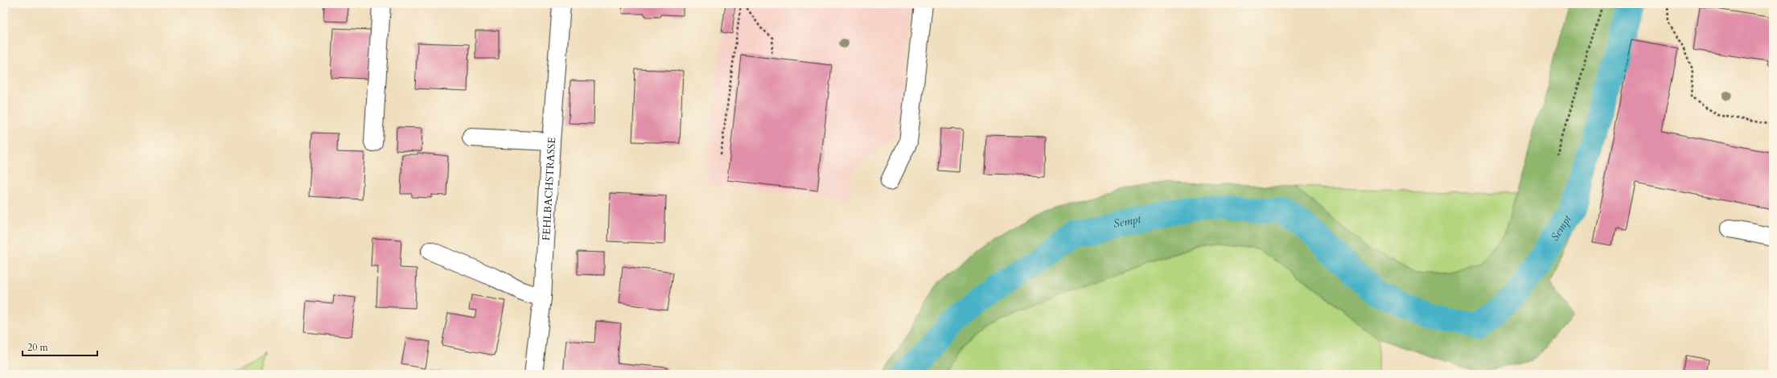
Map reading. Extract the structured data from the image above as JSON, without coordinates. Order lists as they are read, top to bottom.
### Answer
{
  "streets": {
    "street": ["FEHLBACHSTRASSE"]
  },
  "water": ["Sempt"],
  "scale_bar": "20 m"
}
